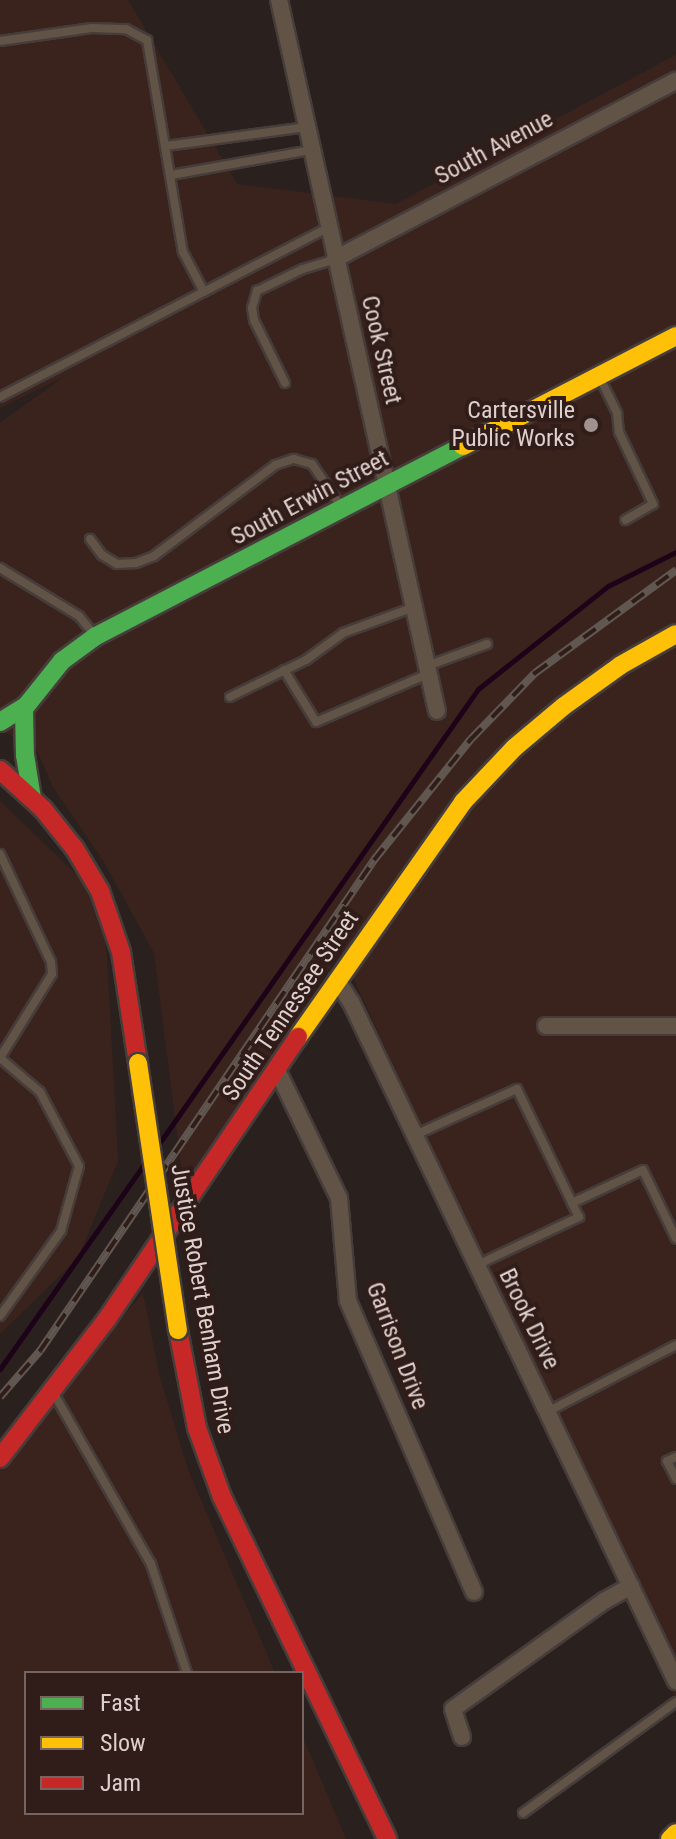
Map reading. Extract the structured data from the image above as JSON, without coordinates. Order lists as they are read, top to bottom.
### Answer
{
  "streets": {
    "street": [
      "South Avenue",
      "Cook Street",
      "South Erwin Street",
      "South Tennessee Street",
      "Justice Robert Benham Drive",
      "Brook Drive",
      "Garrison Drive"
    ]
  },
  "crossings": [
    ["South Avenue", "Cook Street"],
    ["Cook Street", "South Erwin Street"],
    ["South Tennessee Street", "Brook Drive"],
    ["South Tennessee Street", "Garrison Drive"]
  ],
  "places": ["Cartersville Public Works"],
  "legend": ["Fast", "Slow", "Jam"]
}
